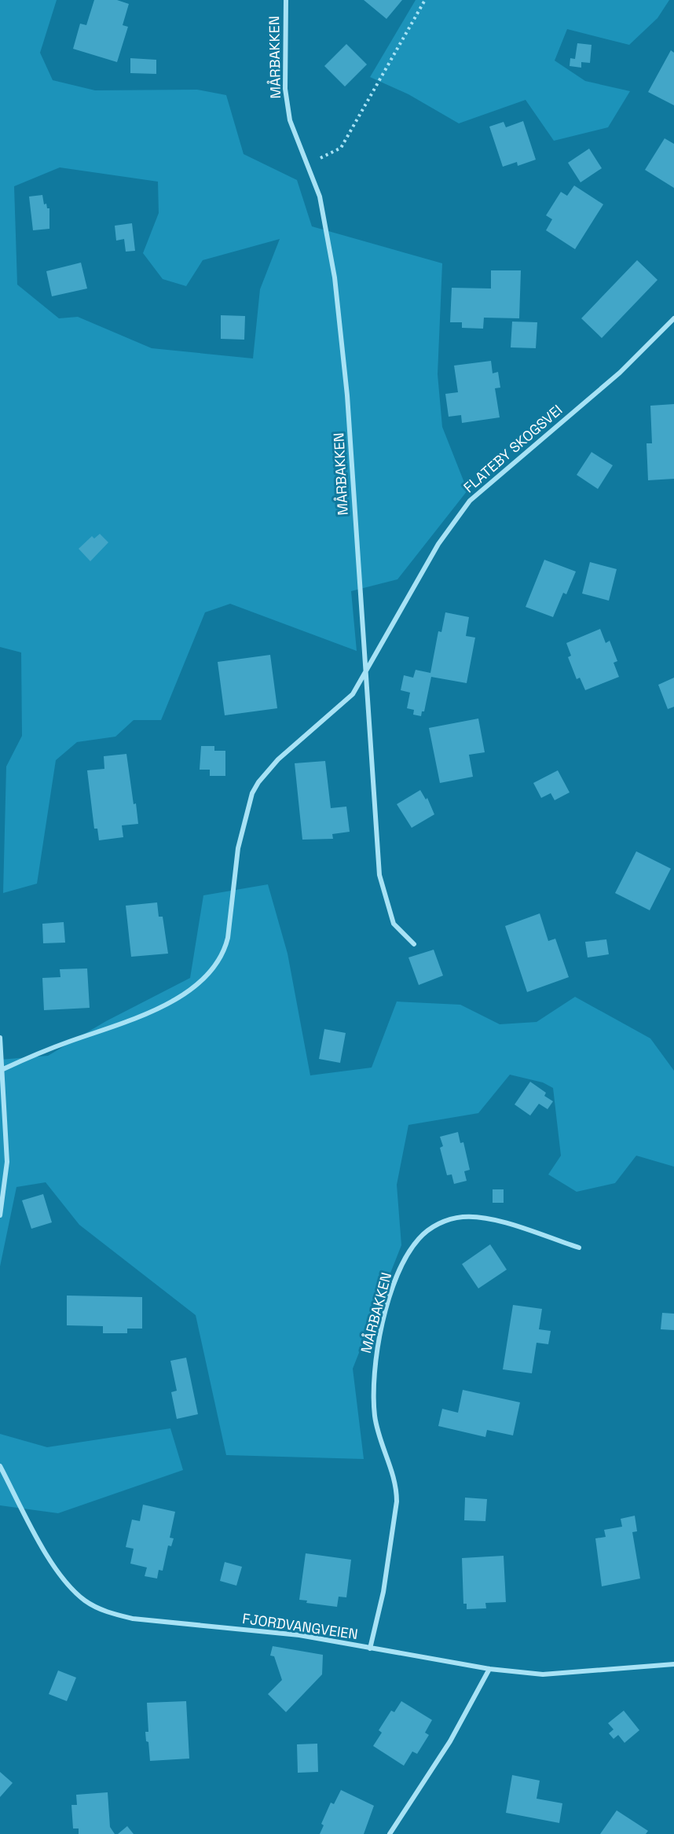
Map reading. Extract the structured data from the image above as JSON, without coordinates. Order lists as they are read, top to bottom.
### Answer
{
  "streets": {
    "street": ["MÅRBAKKEN", "FLATEBY SKOGSVEI", "FJORDVANGVEIEN"]
  },
  "crossings": [
    ["MÅRBAKKEN", "FLATEBY SKOGSVEI"],
    ["MÅRBAKKEN", "FJORDVANGVEIEN"]
  ]
}
